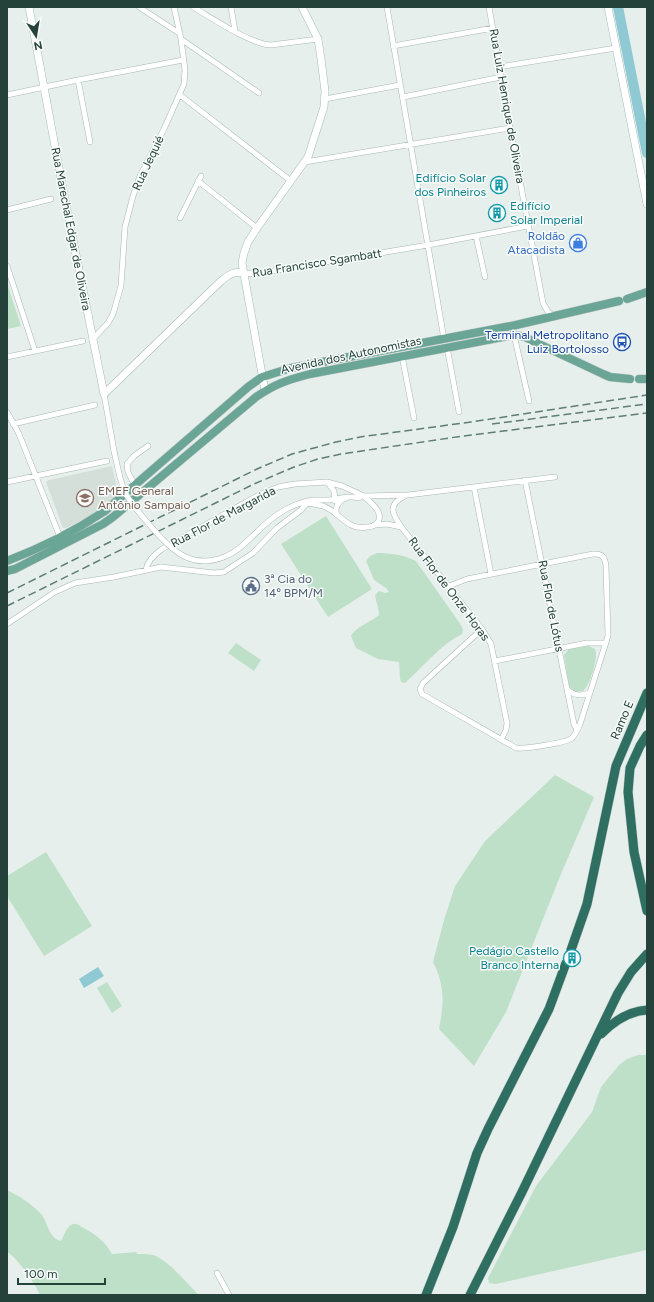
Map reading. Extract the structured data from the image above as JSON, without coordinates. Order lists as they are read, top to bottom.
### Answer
{
  "streets": {
    "highway": ["Ramo E"],
    "main road": ["Rua Marechal Edgar de Oliveira", "Rua Francisco Sgambatt", "Avenida dos Autonomistas"],
    "street": [
      "Rua Luiz Henrique de Oliveira",
      "Rua Jequié",
      "Rua Flor de Margarida",
      "Rua Flor de Onze Horas",
      "Rua Flor de Lótus"
    ]
  },
  "crossings": [
    ["Rua Luiz Henrique de Oliveira", "Rua Francisco Sgambatt"],
    ["Rua Luiz Henrique de Oliveira", "Avenida dos Autonomistas"],
    ["Rua Jequié", "Rua Marechal Edgar de Oliveira"],
    ["Rua Marechal Edgar de Oliveira", "Rua Francisco Sgambatt"],
    ["Rua Marechal Edgar de Oliveira", "Rua Flor de Margarida"],
    ["Rua Flor de Margarida", "Rua Flor de Onze Horas"],
    ["Rua Flor de Margarida", "Rua Flor de Lótus"]
  ],
  "places": {
    "building": ["Edifício Solar dos Pinheiros", "Edifício Solar Imperial", "Pedágio Castello Branco Interna"],
    "shop": ["Roldão Atacadista"],
    "bus stop": ["Terminal Metropolitano Luiz Bortolosso"],
    "school or university": ["EMEF General Antônio Sampaio"],
    "public building": ["3ª Cia do 14º BPM/M"]
  },
  "scale_bar": "100 m",
  "north": "bottom"
}
